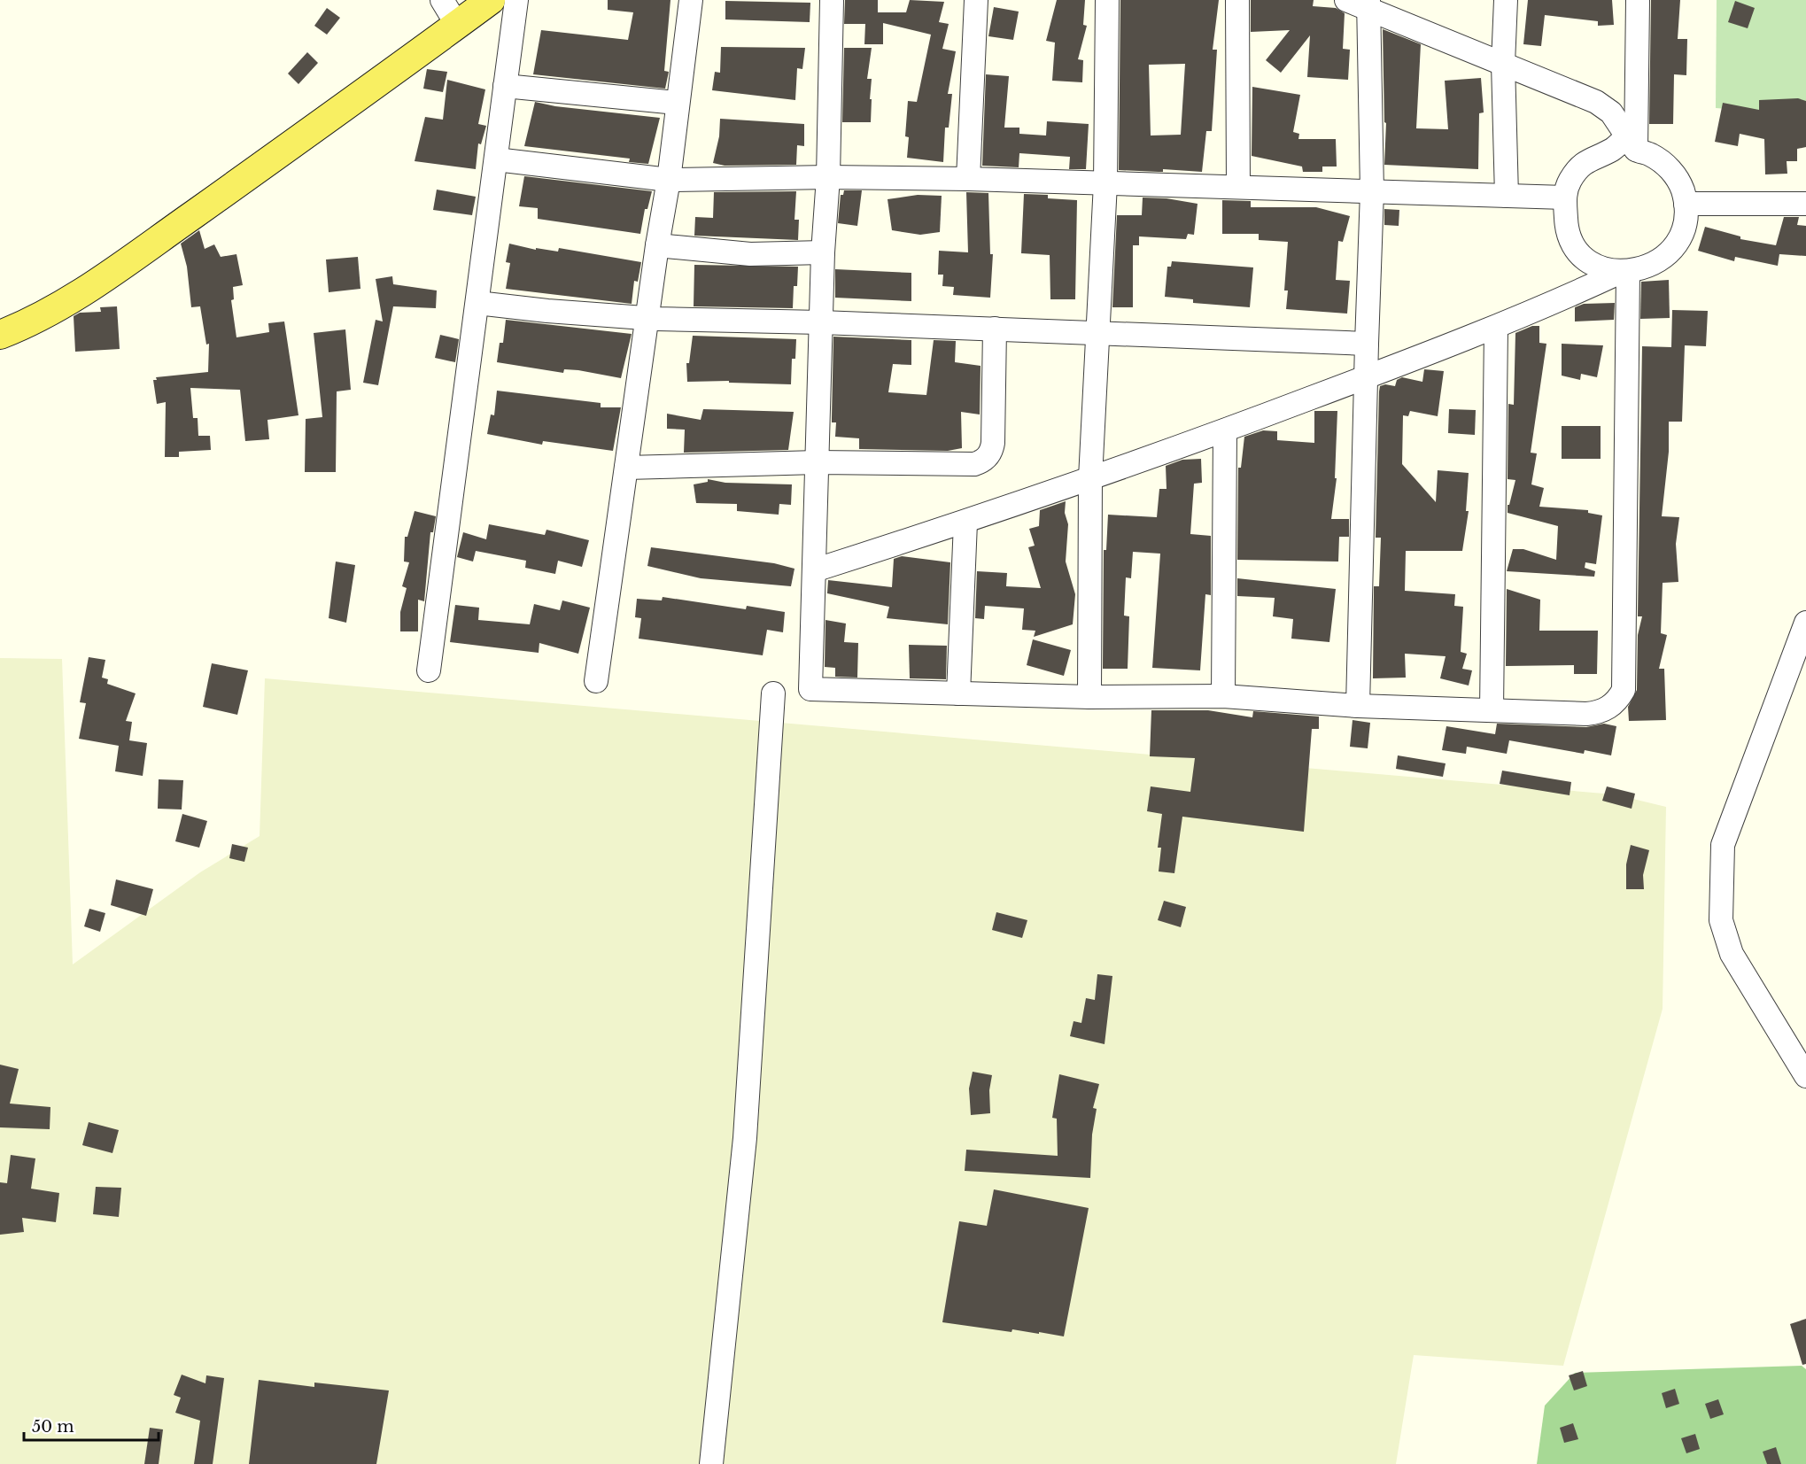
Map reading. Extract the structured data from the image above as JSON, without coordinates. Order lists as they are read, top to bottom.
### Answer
{
  "scale_bar": "50 m"
}
